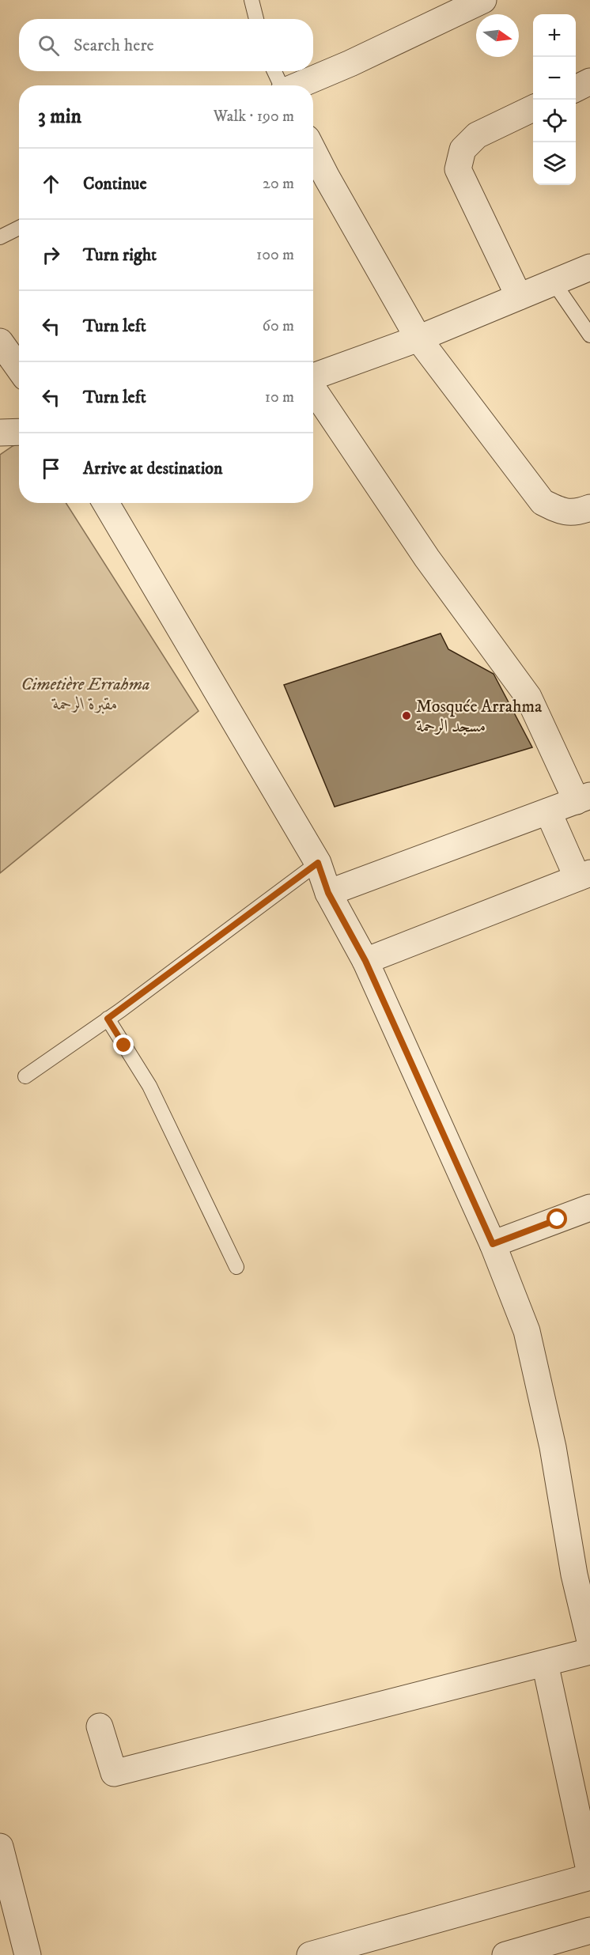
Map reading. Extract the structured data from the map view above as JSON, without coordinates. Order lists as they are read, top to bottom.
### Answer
{
  "parks": ["Cimetière Errahma مقبرة الرحمة"],
  "places": ["Mosquée Arrahma مسجد الرحمة"],
  "north": "right",
  "page": {
    "map_buttons": ["+", "−"],
    "search": "Search here",
    "heading": ["3 min", "Walk · 190 m"],
    "list": [
      ["Continue", "20 m"],
      ["Turn right", "100 m"],
      ["Turn left", "60 m"],
      ["Turn left", "10 m"],
      "Arrive at destination"
    ]
  }
}
